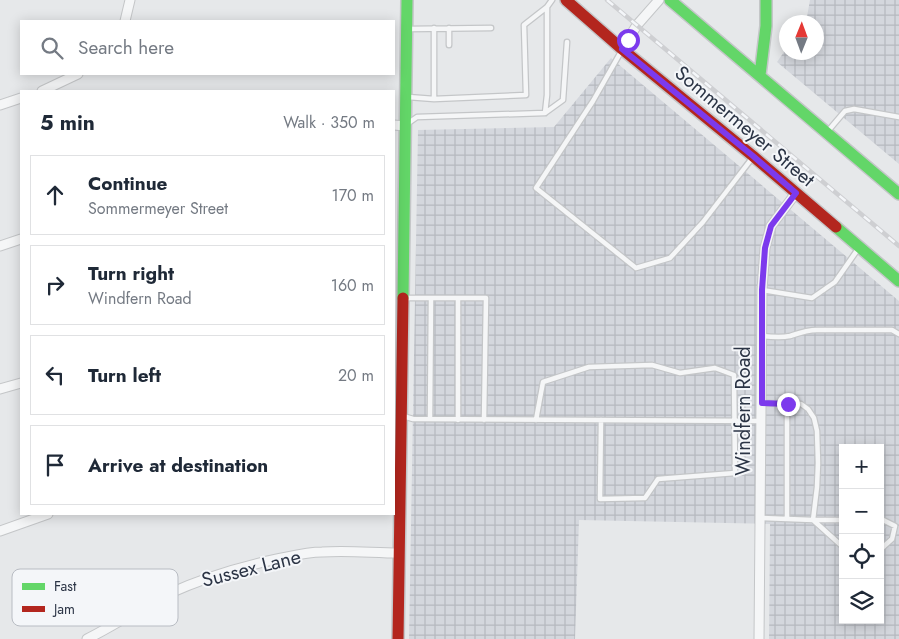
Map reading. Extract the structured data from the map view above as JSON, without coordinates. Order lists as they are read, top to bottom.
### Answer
{
  "streets": {
    "street": ["Sommermeyer Street", "Windfern Road", "Sussex Lane"]
  },
  "crossings": [
    ["Sommermeyer Street", "Windfern Road"]
  ],
  "legend": ["Fast", "Jam"],
  "north": "top",
  "page": {
    "search": "Search here",
    "heading": ["5 min", "Walk · 350 m"],
    "list": [
      ["Continue", "Sommermeyer Street", "170 m"],
      ["Turn right", "Windfern Road", "160 m"],
      ["Turn left", "20 m"],
      "Arrive at destination"
    ],
    "map_buttons": ["+", "−"]
  }
}
